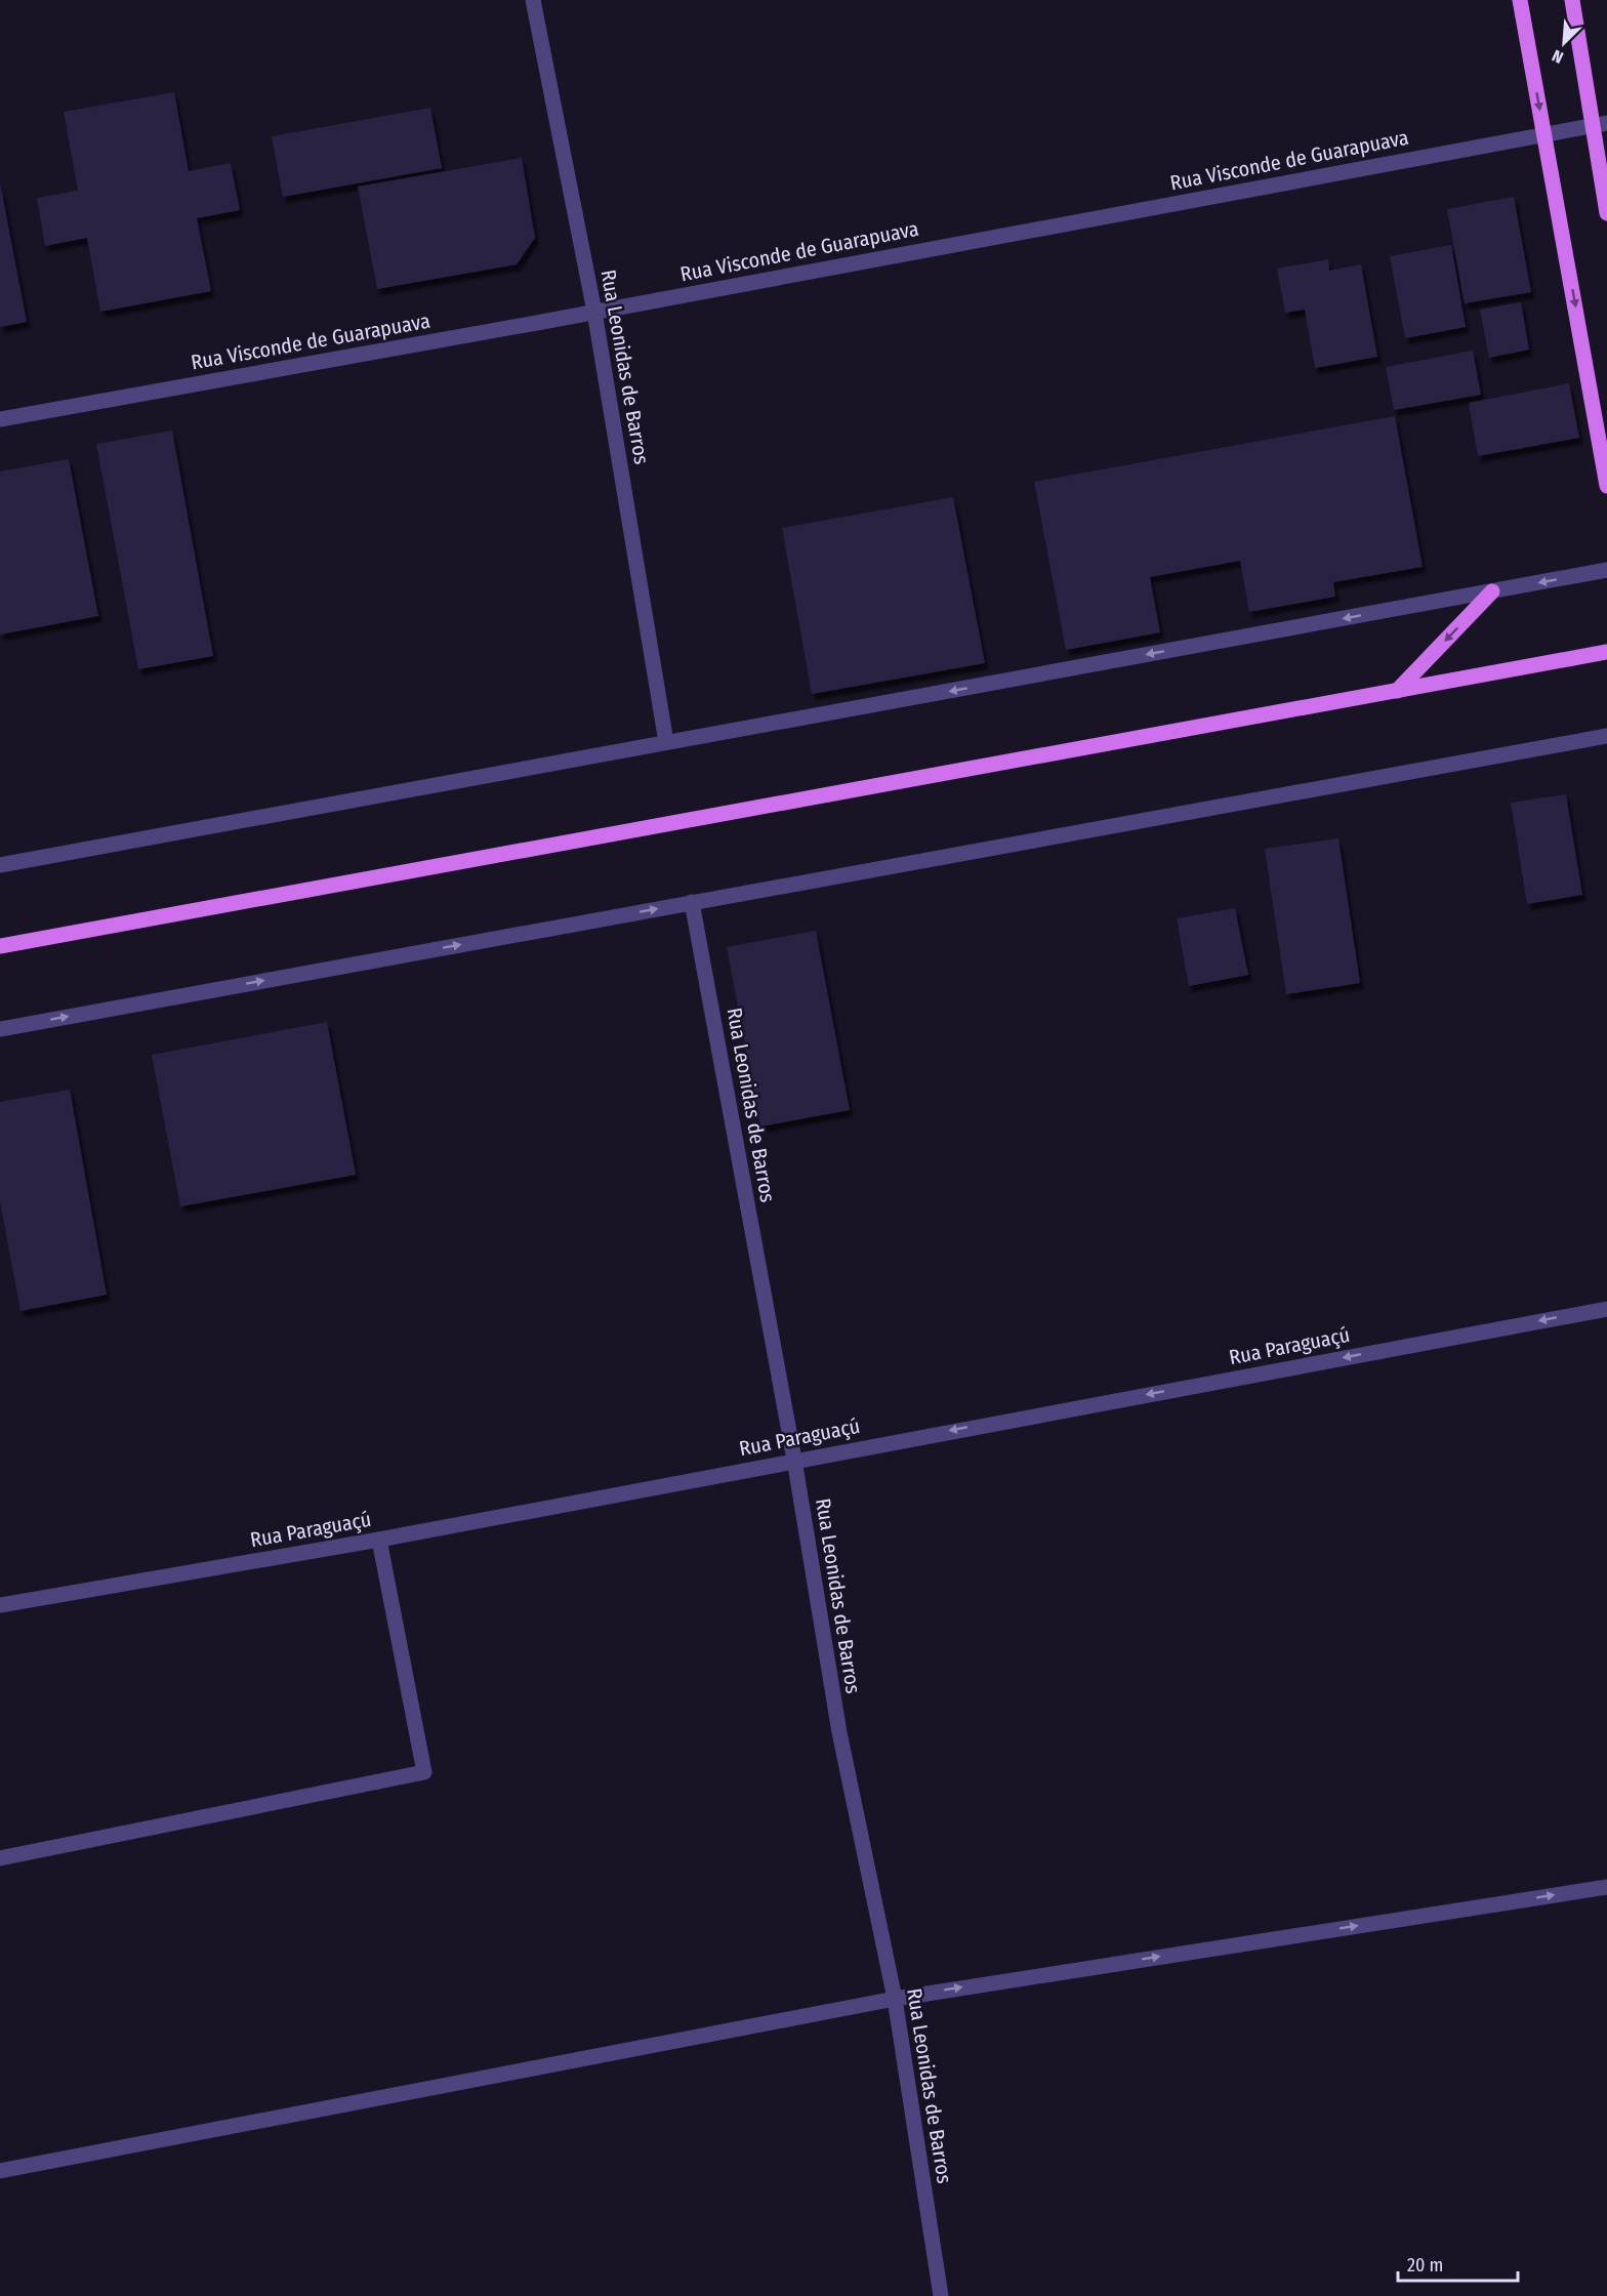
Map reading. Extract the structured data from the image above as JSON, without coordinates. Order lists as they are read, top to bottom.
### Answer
{
  "streets": {
    "street": ["Rua Visconde de Guarapuava", "Rua Leonidas de Barros", "Rua Paraguaçú"]
  },
  "crossings": [
    ["Rua Visconde de Guarapuava", "Rua Leonidas de Barros"],
    ["Rua Leonidas de Barros", "Rua Paraguaçú"]
  ],
  "one_way": ["Rua Paraguaçú"],
  "scale_bar": "20 m",
  "north": "bottom left"
}
